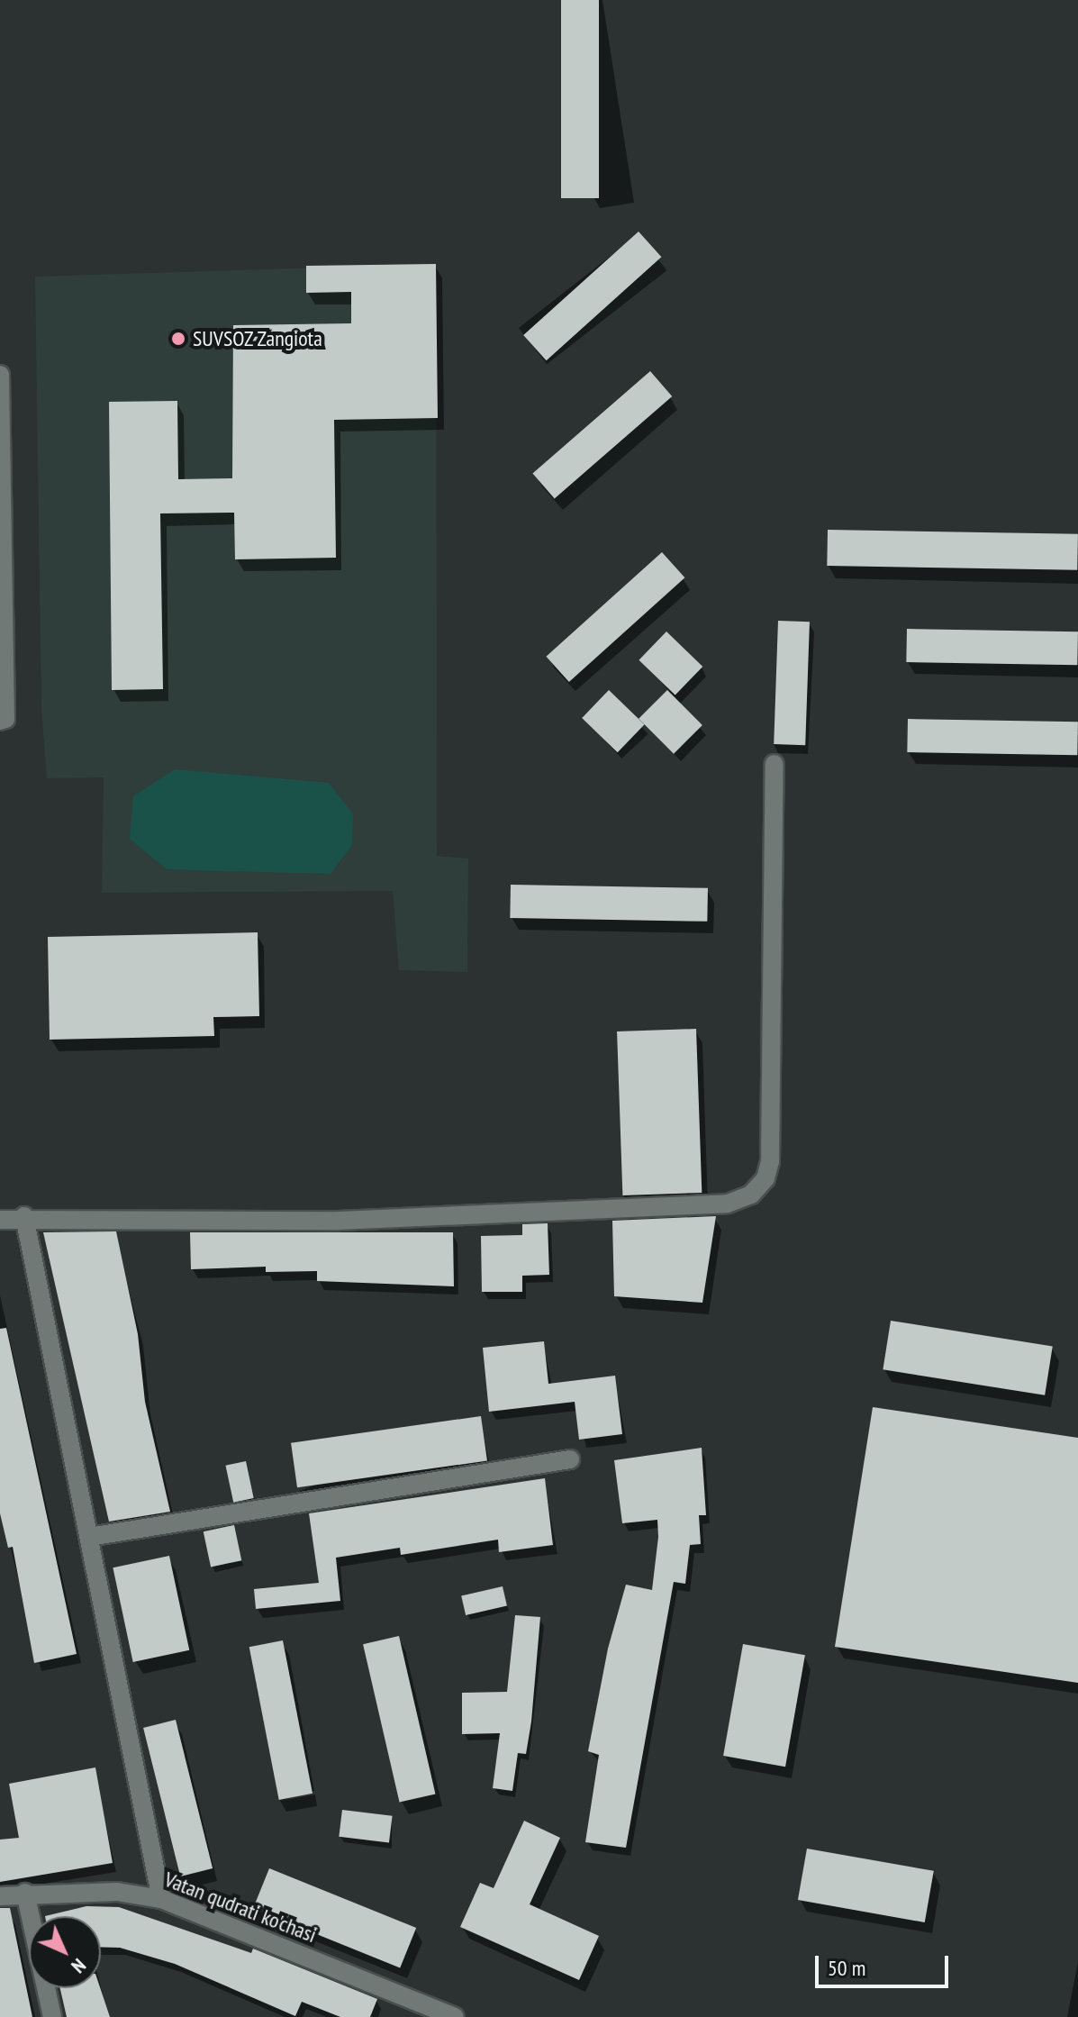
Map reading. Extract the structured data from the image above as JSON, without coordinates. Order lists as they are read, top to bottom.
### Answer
{
  "streets": {
    "street": ["Vatan qudrati ko'chasi"]
  },
  "places": ["SUVSOZ Zangiota"],
  "scale_bar": "50 m",
  "north": "bottom right"
}
